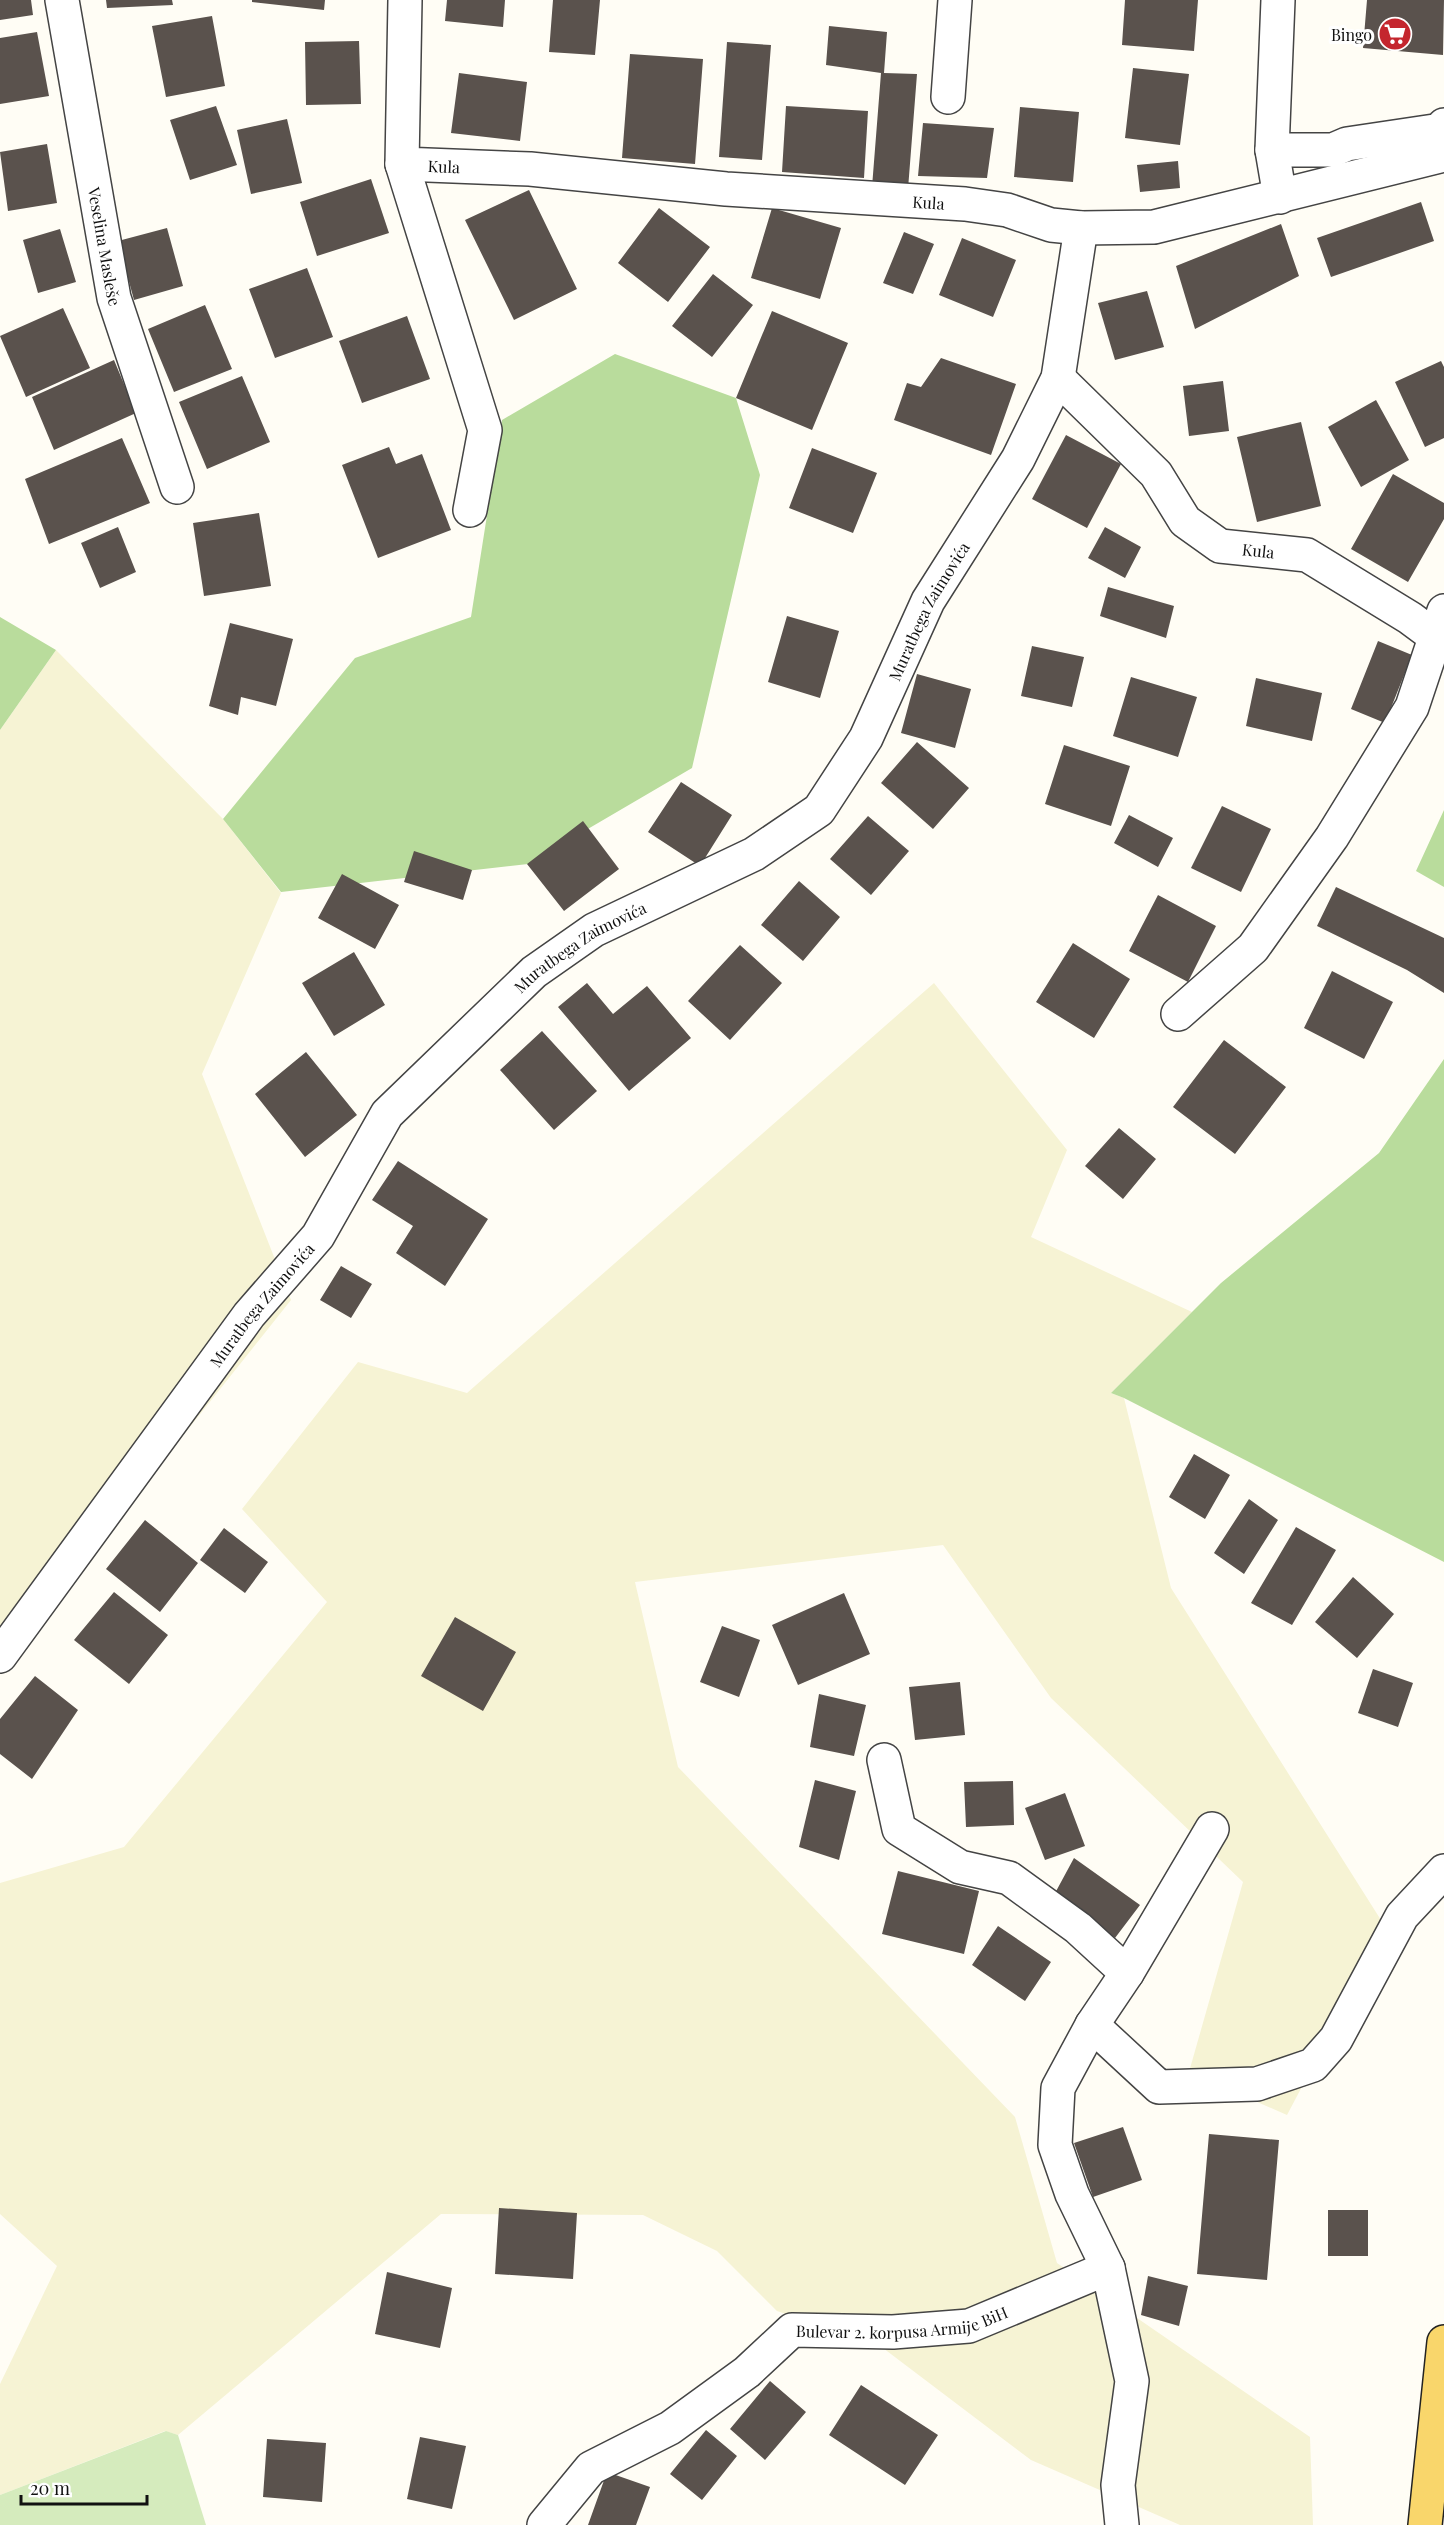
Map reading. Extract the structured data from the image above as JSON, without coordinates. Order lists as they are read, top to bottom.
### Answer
{
  "streets": {
    "street": [
      "Kula",
      "Veselina Masleše",
      "Muratbega Zaimovića",
      "Bulevar 2. korpusa Armije BiH"
    ]
  },
  "crossings": [
    ["Kula", "Muratbega Zaimovića"]
  ],
  "places": {
    "supermarket": ["Bingo"]
  },
  "scale_bar": "20 m"
}
